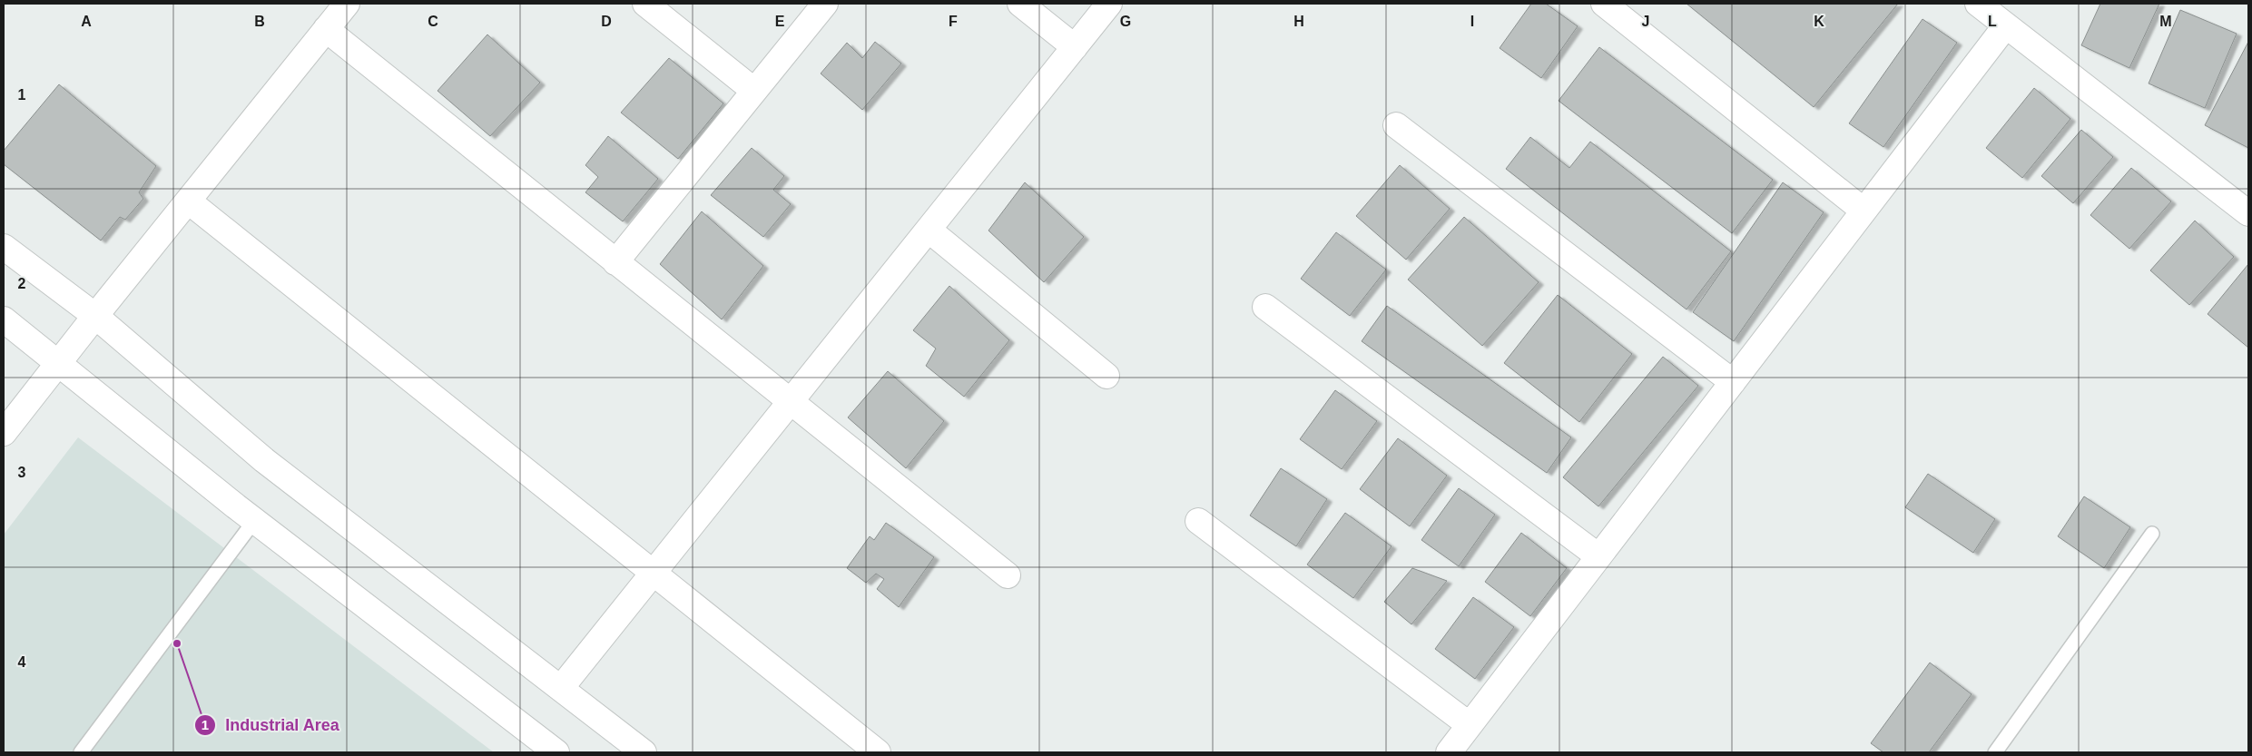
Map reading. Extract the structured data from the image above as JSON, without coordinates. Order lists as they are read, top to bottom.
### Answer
{
  "places": ["Industrial Area"],
  "grid": {
    "columns": [
      "A",
      "B",
      "C",
      "D",
      "E",
      "F",
      "G",
      "H",
      "I",
      "J",
      "K",
      "L",
      "M"
    ],
    "rows": [
      "1",
      "2",
      "3",
      "4"
    ]
  }
}
